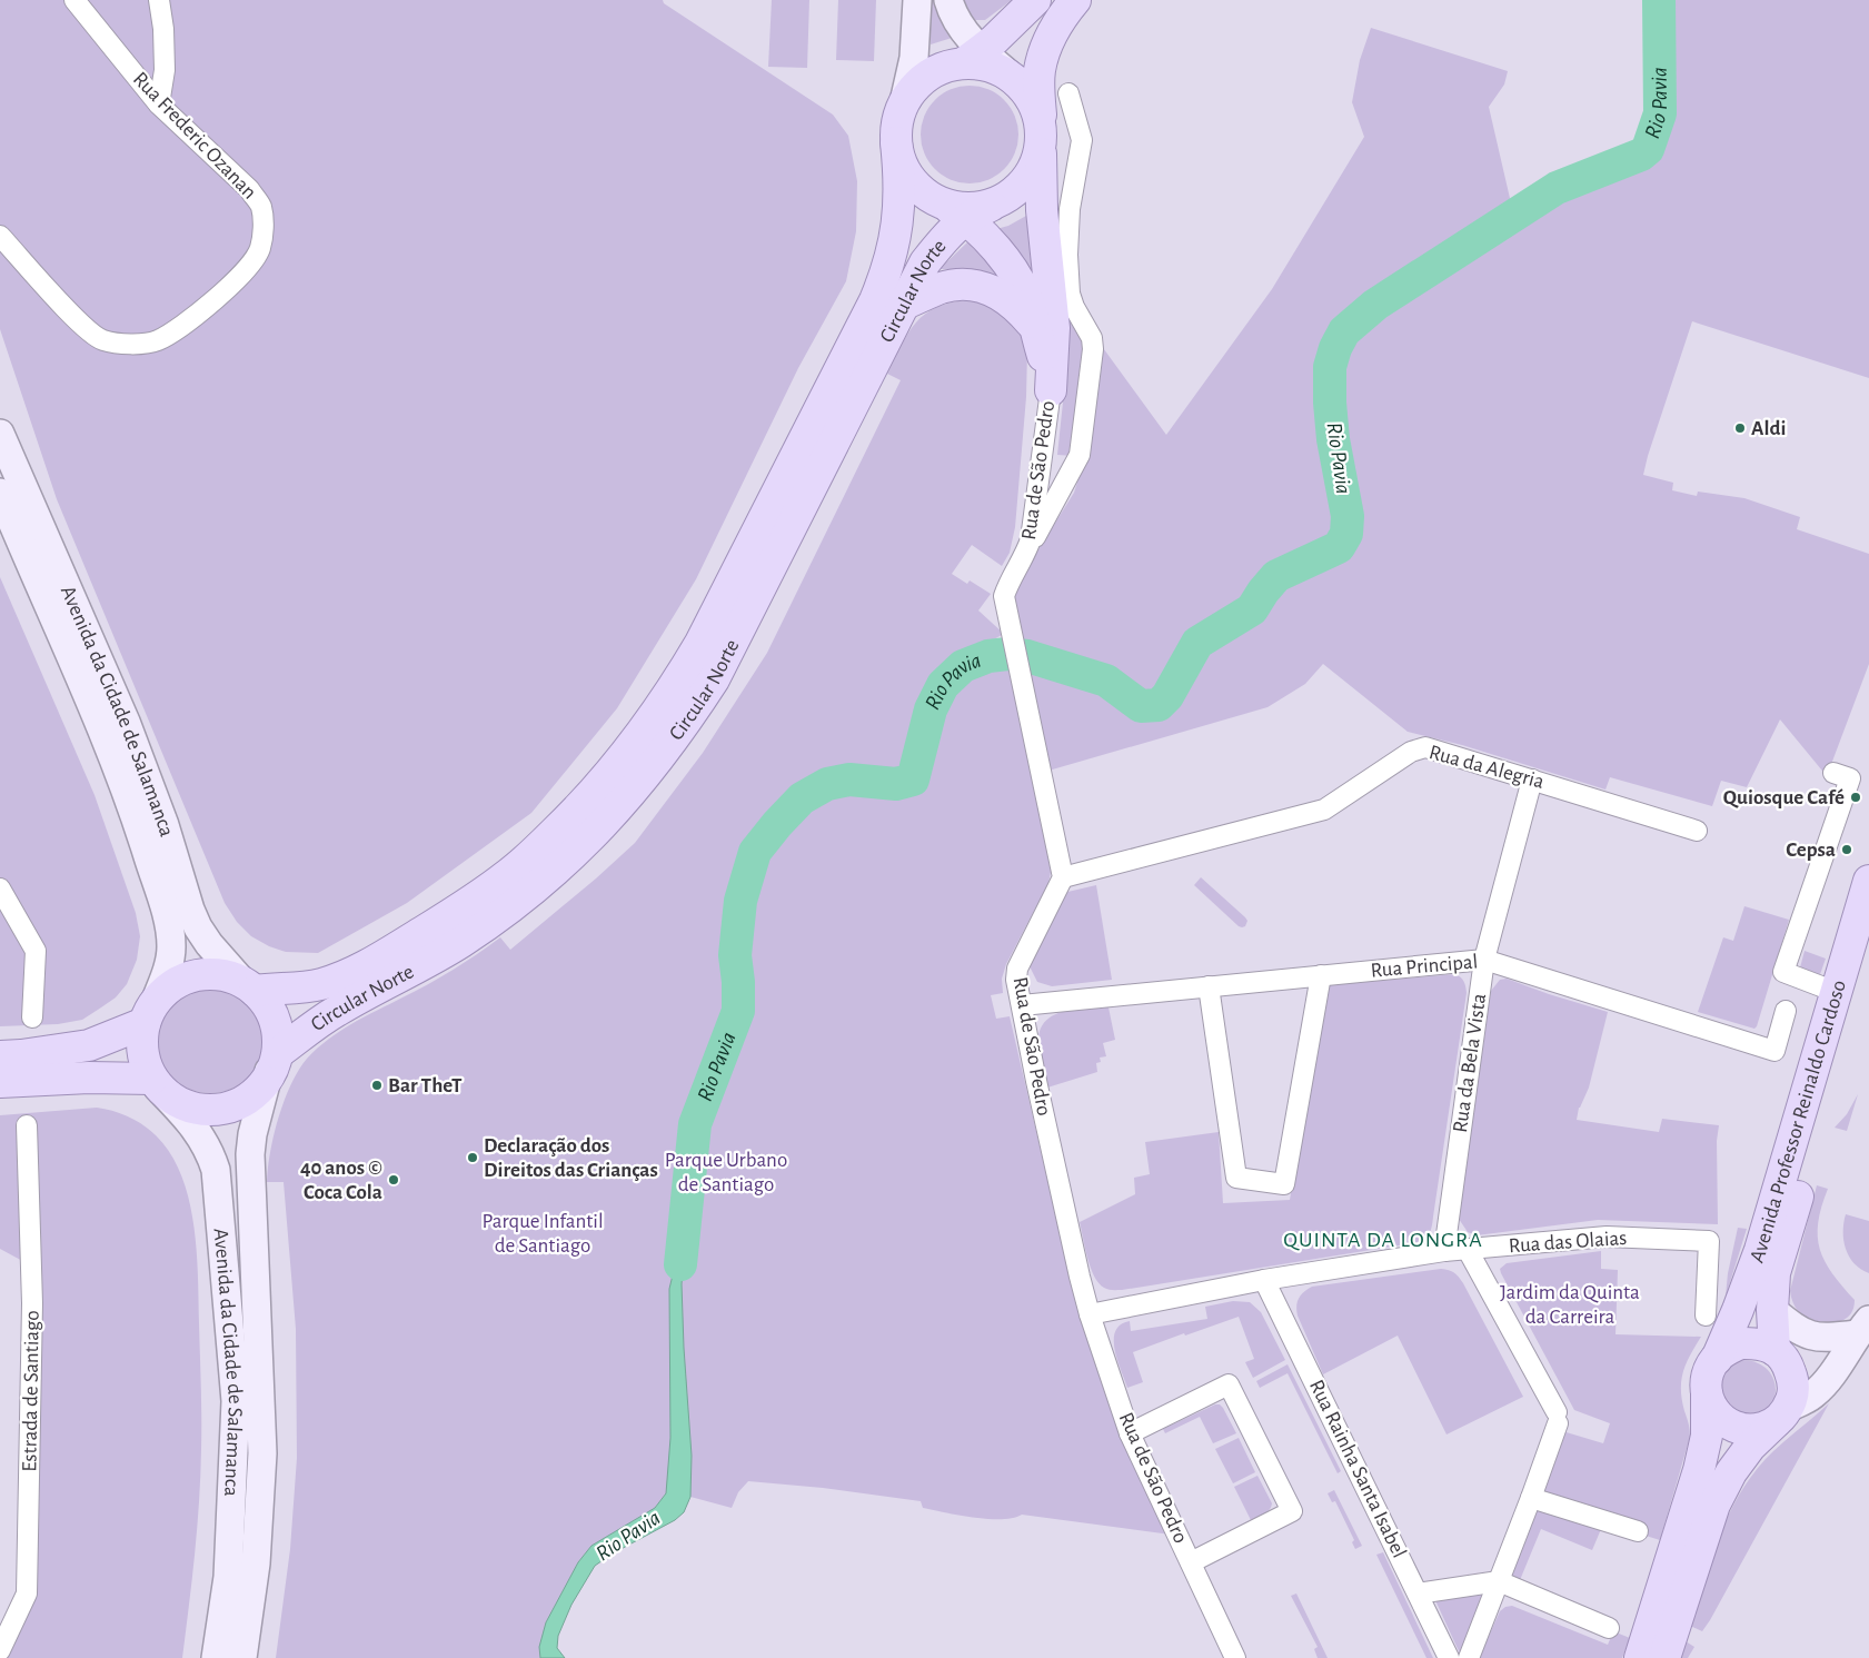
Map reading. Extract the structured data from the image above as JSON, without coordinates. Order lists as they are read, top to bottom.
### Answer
{
  "streets": {
    "main road": ["Circular Norte", "Avenida Professor Reinaldo Cardoso"],
    "street": [
      "Rua Frederic Ozanan",
      "Rua de São Pedro",
      "Avenida da Cidade de Salamanca",
      "Rua da Alegria",
      "Rua Principal",
      "Rua da Bela Vista",
      "Rua das Olaias",
      "Estrada de Santiago",
      "Rua Rainha Santa Isabel"
    ]
  },
  "crossings": [
    ["Circular Norte", "Avenida da Cidade de Salamanca"],
    ["Rua de São Pedro", "Rua da Alegria"],
    ["Rua de São Pedro", "Rua Principal"],
    ["Rua de São Pedro", "Rua das Olaias"],
    ["Rua da Alegria", "Rua da Bela Vista"],
    ["Rua Principal", "Rua da Bela Vista"],
    ["Rua da Bela Vista", "Rua das Olaias"],
    ["Rua das Olaias", "Rua Rainha Santa Isabel"]
  ],
  "districts": ["QUINTA DA LONGRA"],
  "water": ["Rio Pavia"],
  "parks": ["Parque Urbano de Santiago", "Parque Infantil de Santiago", "Jardim da Quinta da Carreira"],
  "places": [
    "Aldi",
    "Quiosque Café",
    "Cepsa",
    "Bar TheT",
    "Declaração dos Direitos das Crianças",
    "40 anos © Coca Cola"
  ]
}
